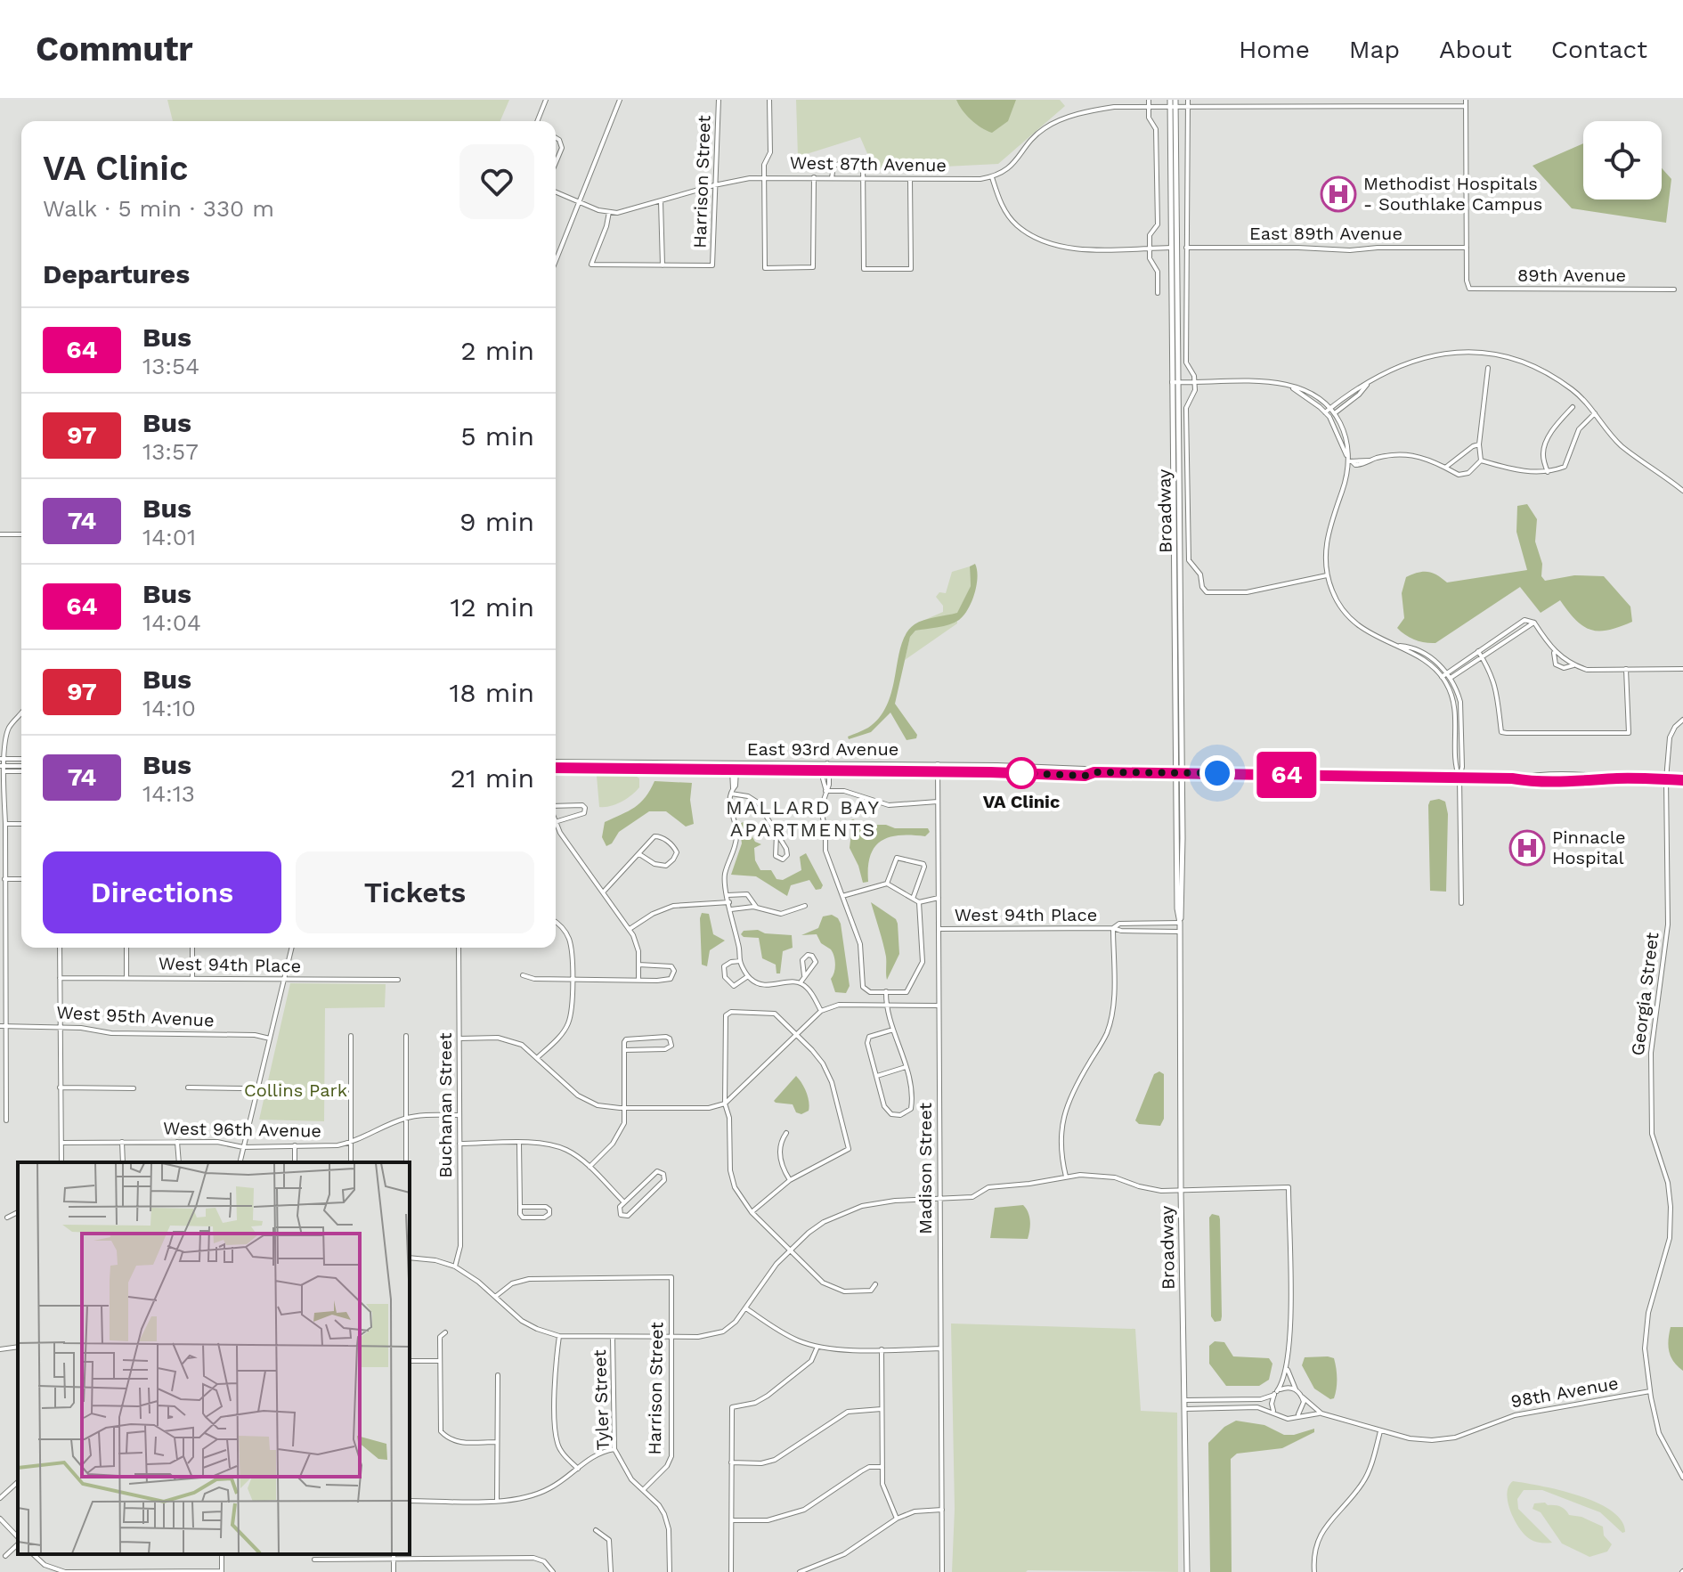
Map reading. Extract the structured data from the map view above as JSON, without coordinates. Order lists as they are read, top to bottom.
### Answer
{
  "streets": {
    "main road": ["Broadway"],
    "street": [
      "West 87th Avenue",
      "Harrison Street",
      "East 89th Avenue",
      "89th Avenue",
      "East 93rd Avenue",
      "West 94th Place",
      "Georgia Street",
      "West 95th Avenue",
      "Buchanan Street",
      "West 96th Avenue",
      "Madison Street",
      "98th Avenue",
      "Tyler Street"
    ]
  },
  "crossings": [
    ["West 87th Avenue", "Harrison Street"],
    ["Harrison Street", "Tyler Street"],
    ["East 89th Avenue", "89th Avenue"],
    ["Broadway", "East 93rd Avenue"],
    ["Broadway", "West 94th Place"],
    ["Broadway", "98th Avenue"],
    ["East 93rd Avenue", "Georgia Street"],
    ["East 93rd Avenue", "Madison Street"],
    ["West 94th Place", "Madison Street"],
    ["Georgia Street", "98th Avenue"],
    ["Buchanan Street", "West 96th Avenue"]
  ],
  "districts": ["MALLARD BAY APARTMENTS"],
  "parks": ["Collins Park"],
  "places": {
    "hospital": ["Methodist Hospitals - Southlake Campus", "Pinnacle Hospital"],
    "other": ["VA Clinic"]
  },
  "lines": ["bus line 64"],
  "page": {
    "header": "Commutr",
    "nav": [
      "Home",
      "Map",
      "About",
      "Contact"
    ],
    "on_map": "64",
    "heading": [
      ["VA Clinic", "Walk · 5 min · 330 m"],
      "Departures"
    ],
    "list": [
      {
        "mark": "64",
        "name": "Bus",
        "note": "13:54",
        "value": "2 min"
      },
      {
        "mark": "97",
        "name": "Bus",
        "note": "13:57",
        "value": "5 min"
      },
      {
        "mark": "74",
        "name": "Bus",
        "note": "14:01",
        "value": "9 min"
      },
      {
        "mark": "64",
        "name": "Bus",
        "note": "14:04",
        "value": "12 min"
      },
      {
        "mark": "97",
        "name": "Bus",
        "note": "14:10",
        "value": "18 min"
      },
      {
        "mark": "74",
        "name": "Bus",
        "note": "14:13",
        "value": "21 min"
      }
    ],
    "buttons": ["Directions", "Tickets"]
  }
}
